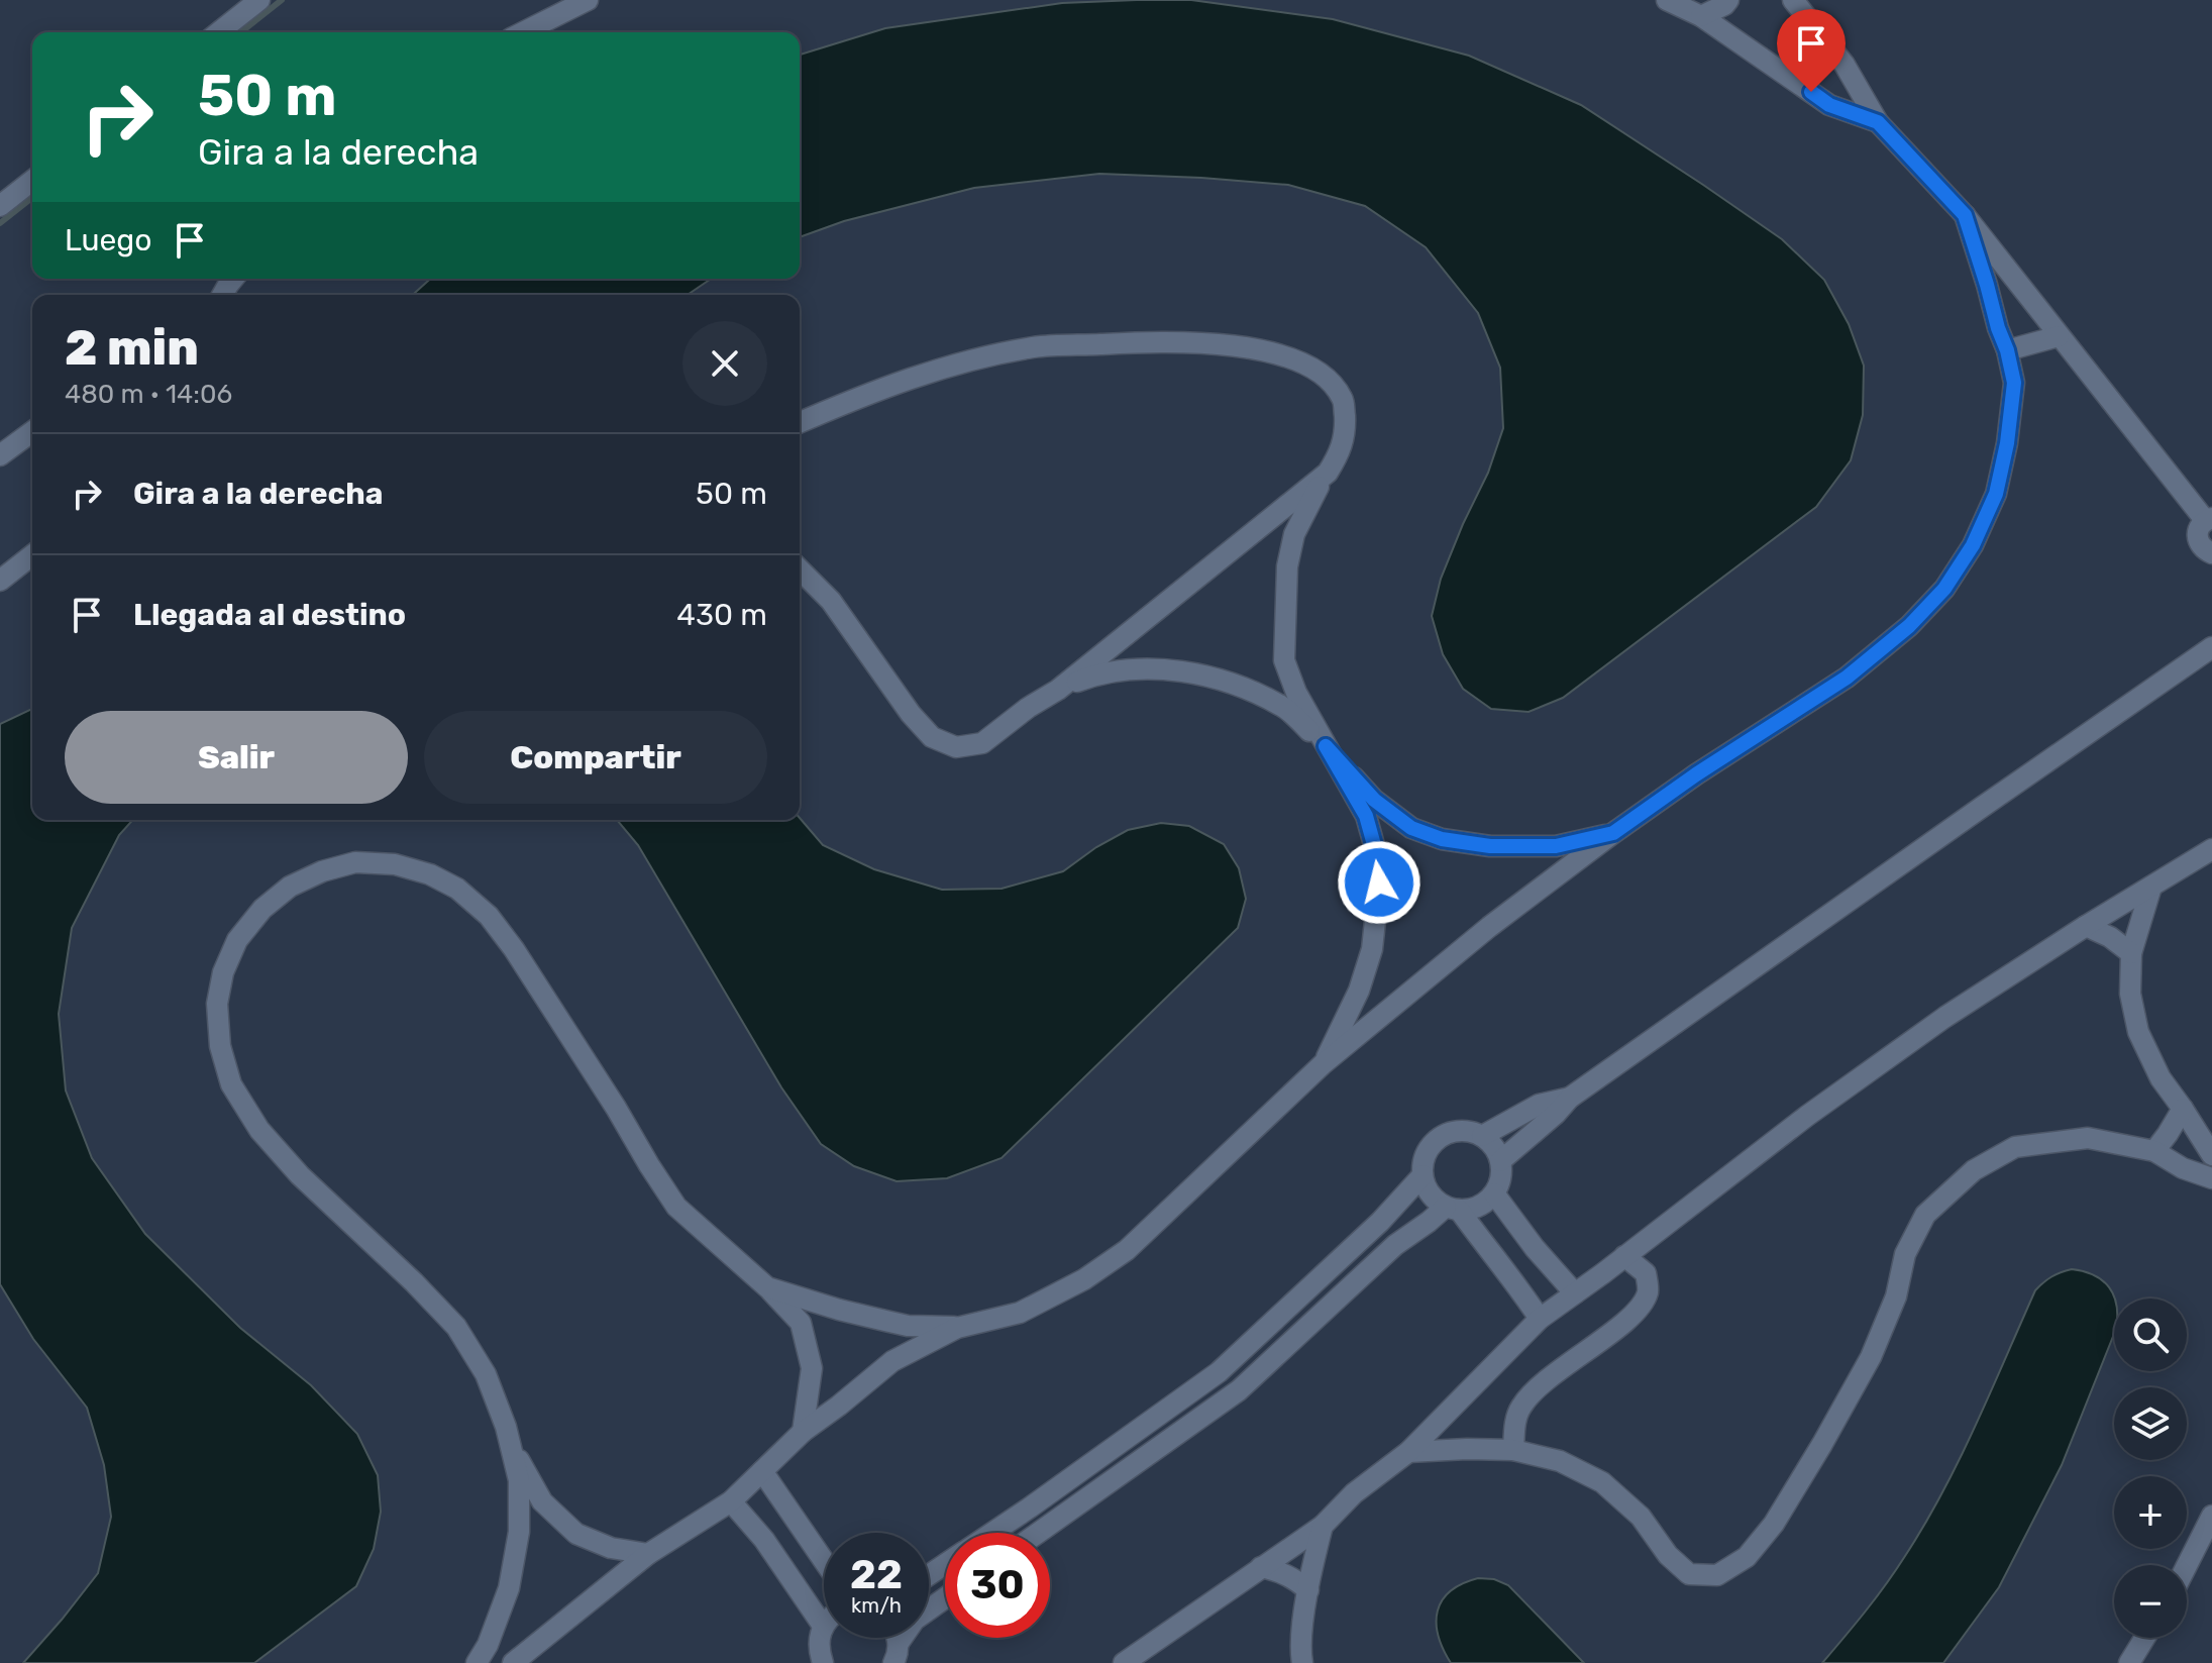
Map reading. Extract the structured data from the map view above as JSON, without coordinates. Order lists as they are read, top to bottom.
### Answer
{
  "page": {
    "turn": ["50 m", "Gira a la derecha"],
    "then": "Luego",
    "heading": ["2 min", "480 m · 14:06"],
    "list": [
      {
        "name": "Gira a la derecha",
        "value": "50 m"
      },
      {
        "name": "Llegada al destino",
        "value": "430 m"
      }
    ],
    "buttons": ["Salir", "Compartir"],
    "map_buttons": ["+", "−"],
    "speed": "22 km/h",
    "limit": "30"
  }
}
